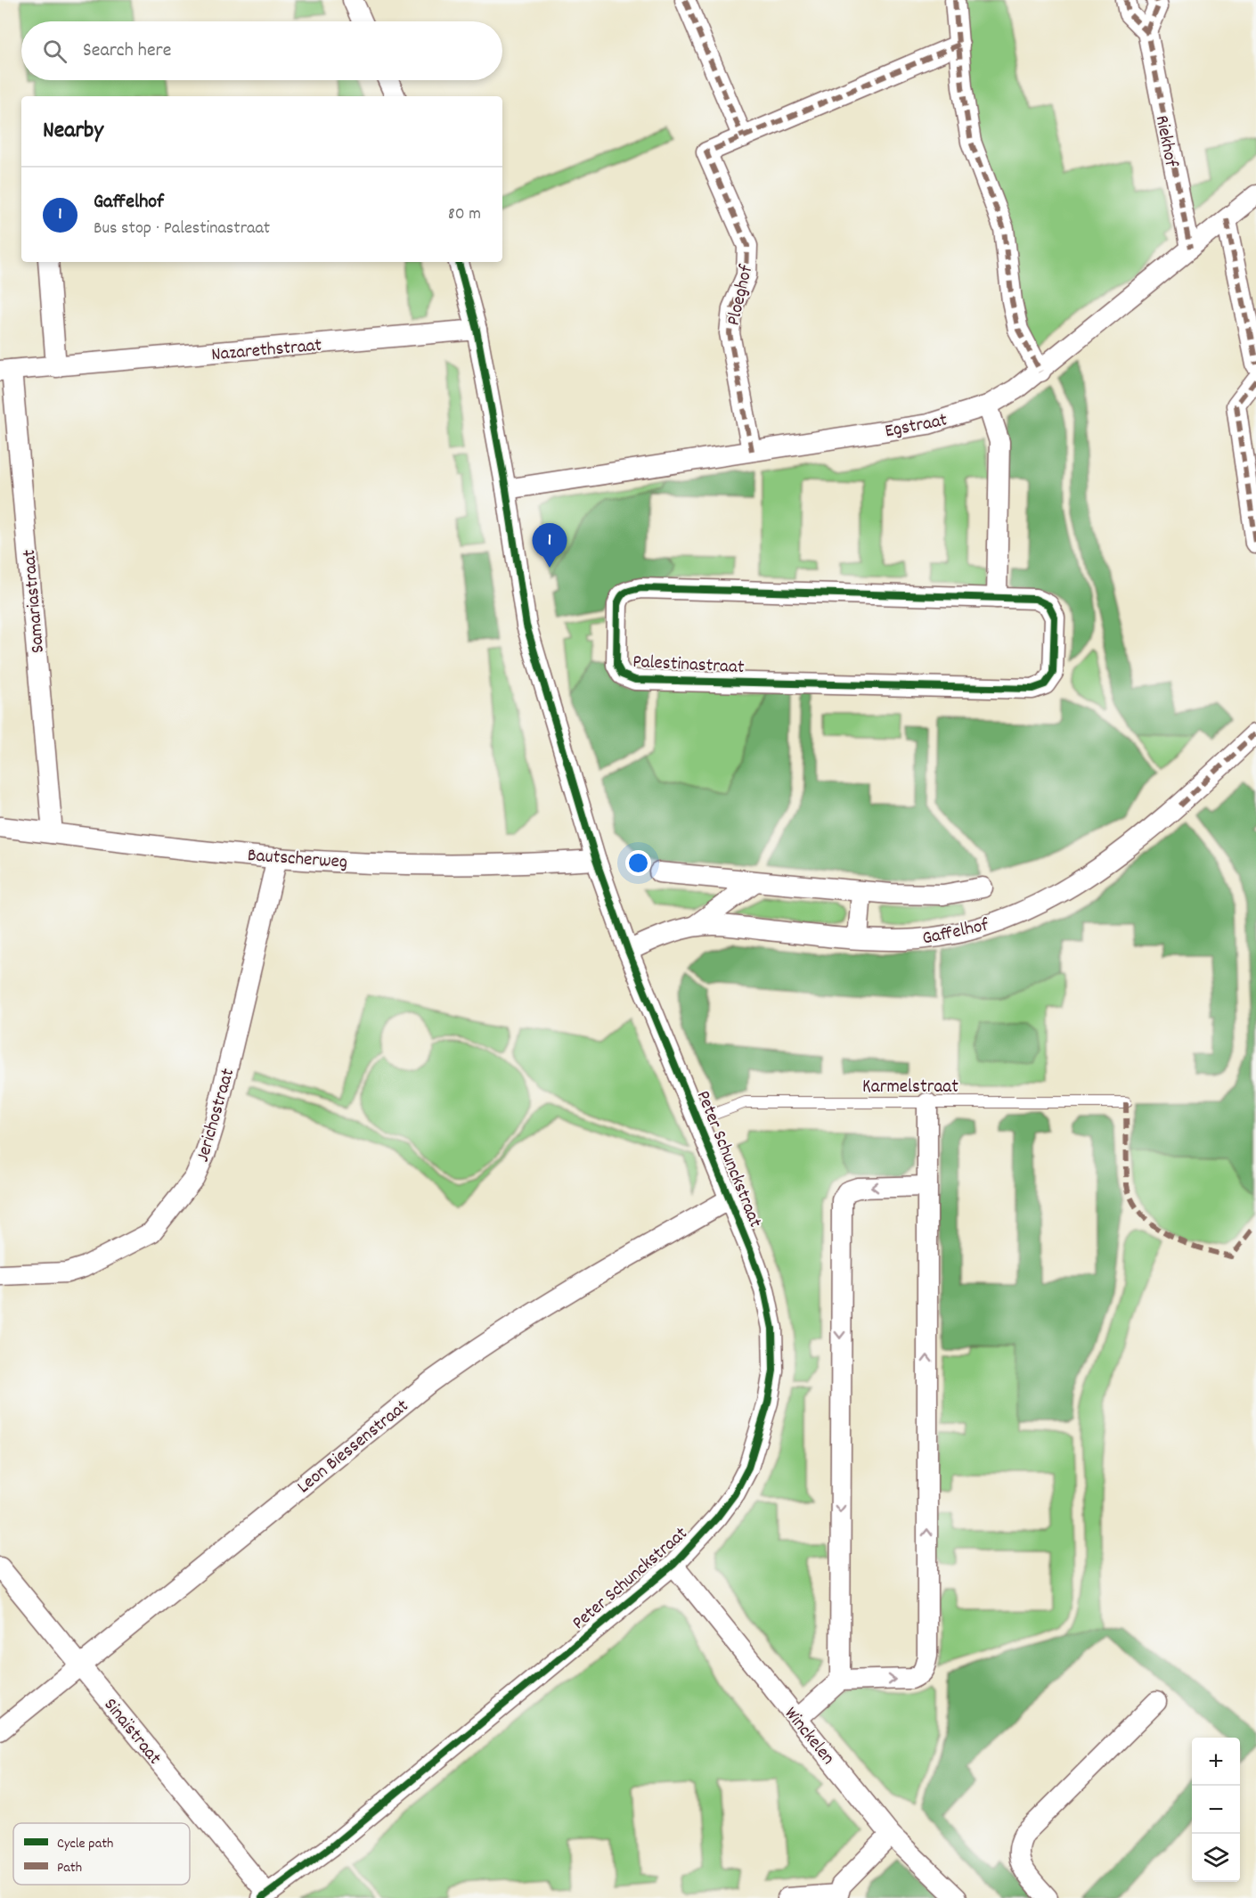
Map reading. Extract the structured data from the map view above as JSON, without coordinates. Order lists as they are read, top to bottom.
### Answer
{
  "streets": {
    "street": [
      "Riekhof",
      "Ploeghof",
      "Nazarethstraat",
      "Egstraat",
      "Samariastraat",
      "Palestinastraat",
      "Bautscherweg",
      "Gaffelhof",
      "Jerichostraat",
      "Peter Schunckstraat",
      "Leon Biessenstraat",
      "Sinaïstraat",
      "Winckelen"
    ],
    "lane": ["Karmelstraat"]
  },
  "crossings": [
    ["Riekhof", "Egstraat"],
    ["Ploeghof", "Egstraat"],
    ["Nazarethstraat", "Samariastraat"],
    ["Samariastraat", "Bautscherweg"],
    ["Bautscherweg", "Jerichostraat"],
    ["Bautscherweg", "Peter Schunckstraat"],
    ["Gaffelhof", "Peter Schunckstraat"],
    ["Karmelstraat", "Peter Schunckstraat"],
    ["Peter Schunckstraat", "Leon Biessenstraat"],
    ["Peter Schunckstraat", "Sinaïstraat"],
    ["Peter Schunckstraat", "Winckelen"],
    ["Leon Biessenstraat", "Sinaïstraat"]
  ],
  "legend": ["Cycle path", "Path"],
  "page": {
    "search": "Search here",
    "heading": "Nearby",
    "list": [
      {
        "mark": "1",
        "name": "Gaffelhof",
        "note": "Bus stop · Palestinastraat",
        "value": "80 m"
      }
    ],
    "pins": "1",
    "map_buttons": ["+", "−"]
  }
}
